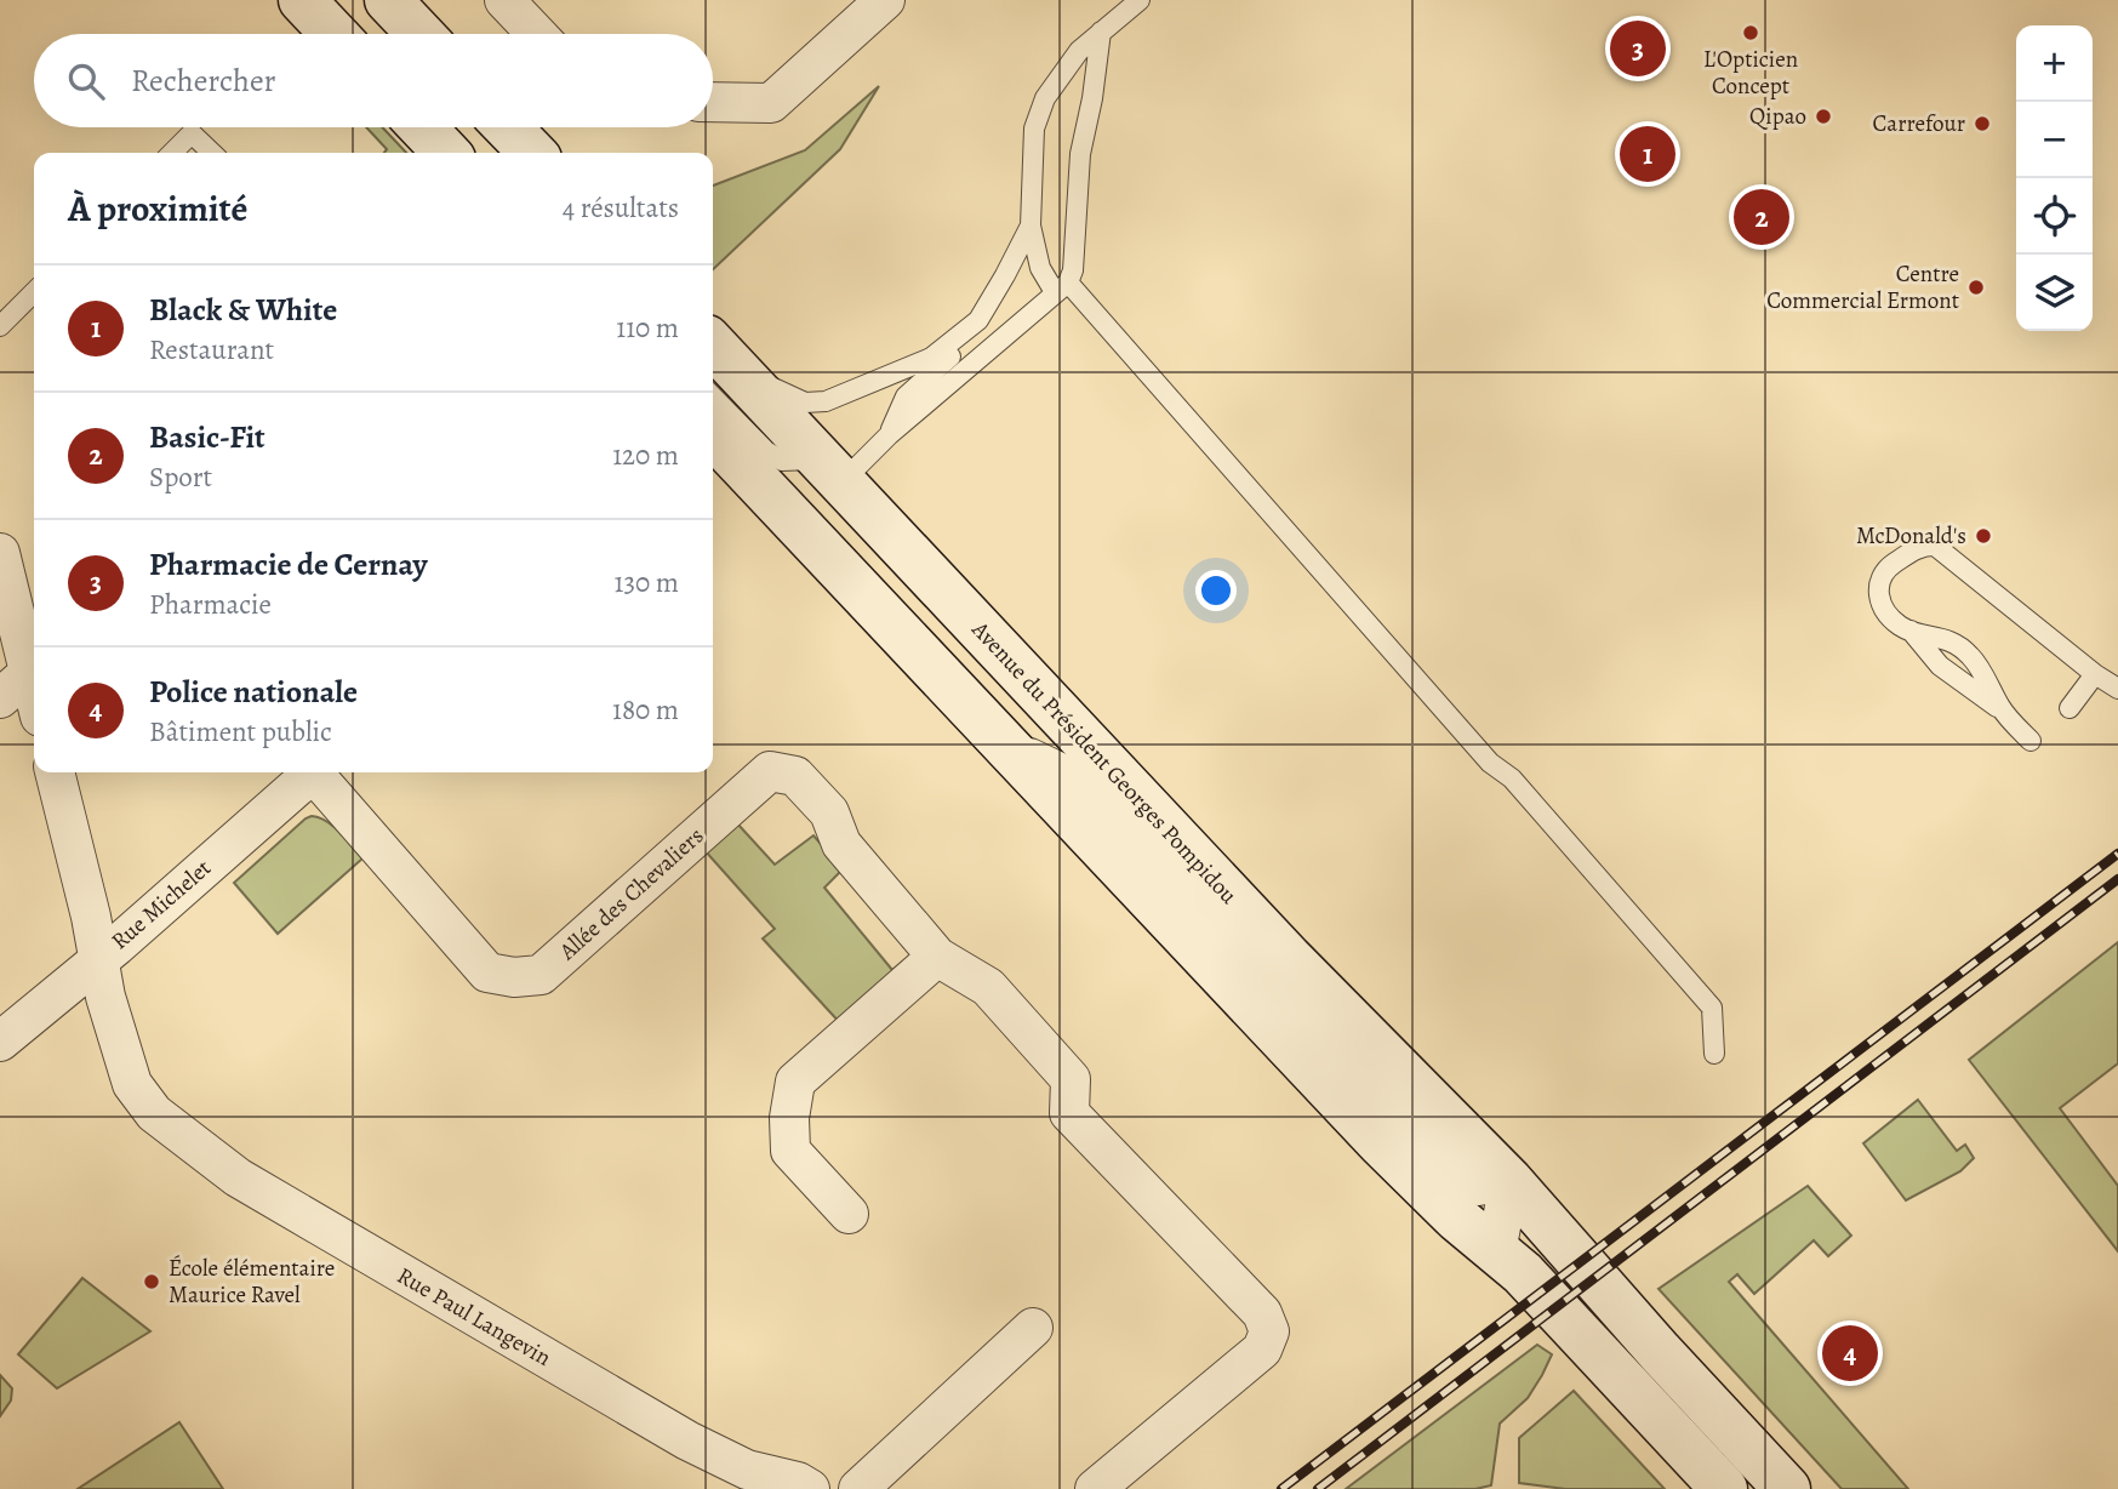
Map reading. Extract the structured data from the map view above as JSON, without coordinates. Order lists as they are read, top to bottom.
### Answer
{
  "streets": {
    "main road": ["Avenue du Président Georges Pompidou"],
    "street": ["Allée des Chevaliers", "Rue Michelet", "Rue Paul Langevin"]
  },
  "crossings": [
    ["Rue Michelet", "Rue Paul Langevin"]
  ],
  "places": [
    "L'Opticien Concept",
    "Qipao",
    "Carrefour",
    "Centre Commercial Ermont",
    "McDonald's",
    "École élémentaire Maurice Ravel"
  ],
  "page": {
    "pins": [
      "3",
      "1",
      "2",
      "4"
    ],
    "map_buttons": ["+", "−"],
    "search": "Rechercher",
    "heading": ["À proximité", "4 résultats"],
    "list": [
      {
        "mark": "1",
        "name": "Black & White",
        "note": "Restaurant",
        "value": "110 m"
      },
      {
        "mark": "2",
        "name": "Basic-Fit",
        "note": "Sport",
        "value": "120 m"
      },
      {
        "mark": "3",
        "name": "Pharmacie de Cernay",
        "note": "Pharmacie",
        "value": "130 m"
      },
      {
        "mark": "4",
        "name": "Police nationale",
        "note": "Bâtiment public",
        "value": "180 m"
      }
    ]
  }
}
